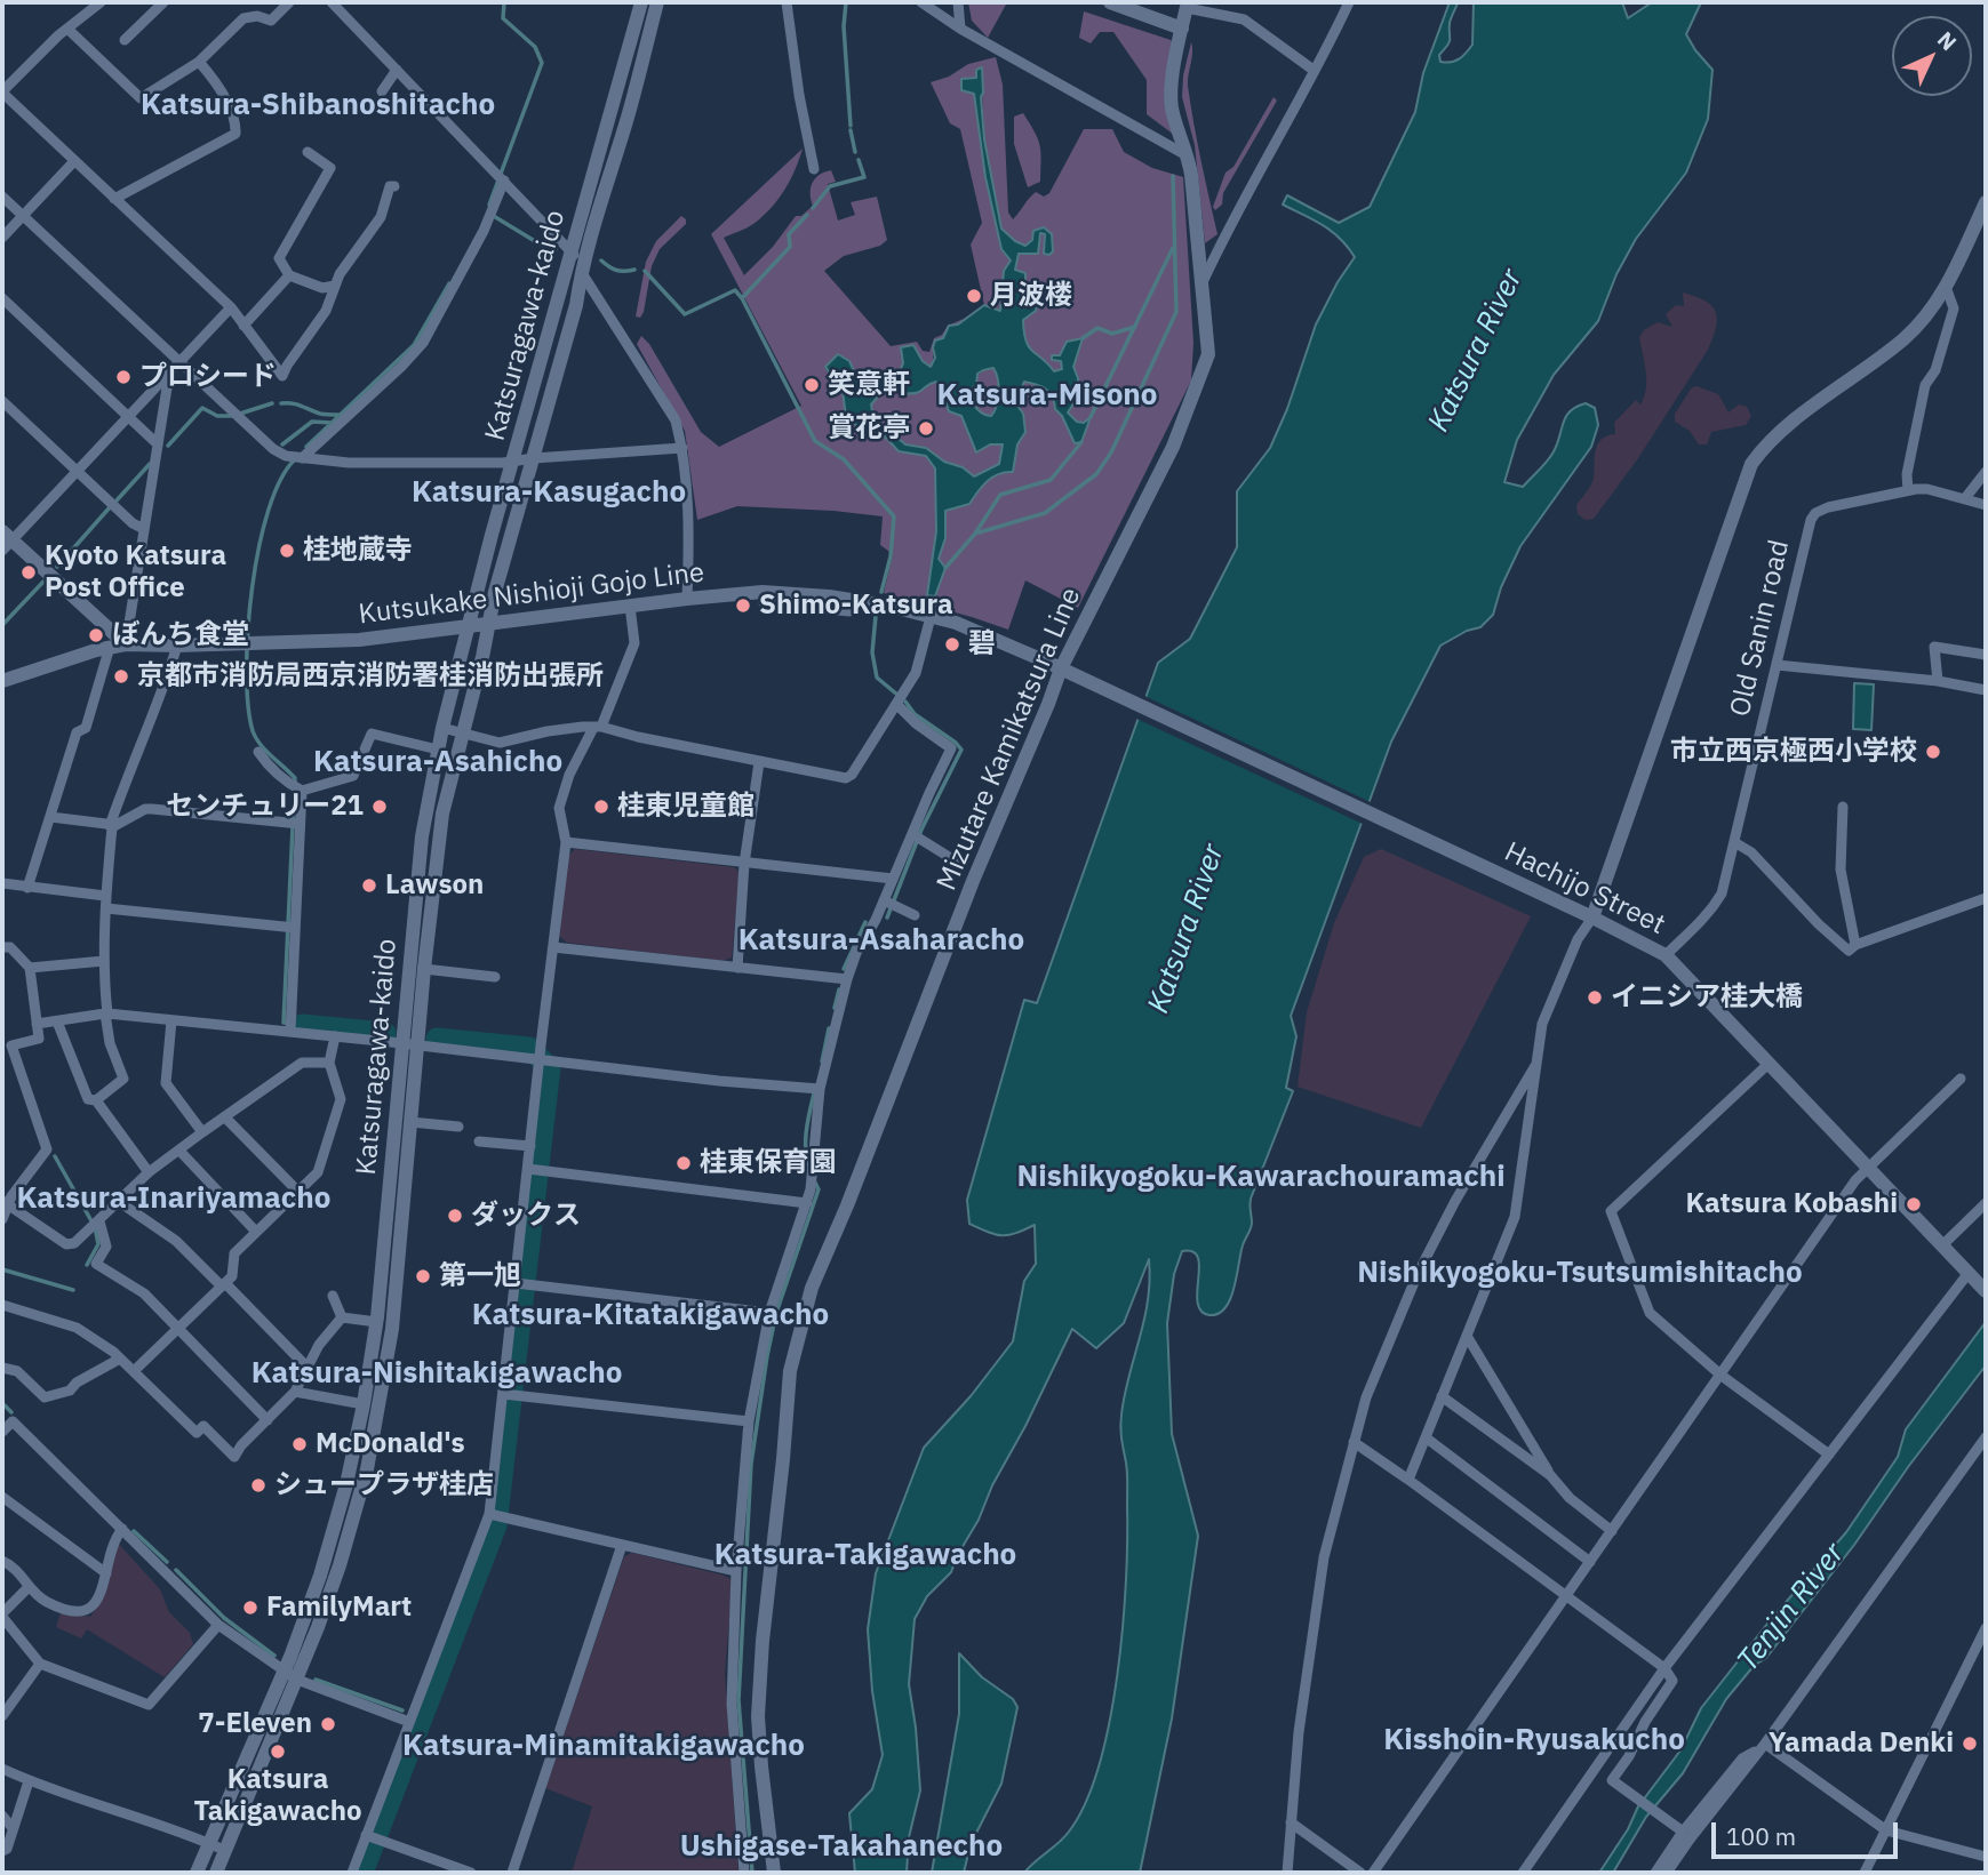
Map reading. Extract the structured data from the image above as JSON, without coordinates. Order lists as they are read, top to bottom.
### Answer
{
  "streets": {
    "street": [
      "Katsuragawa-kaido",
      "Kutsukake Nishioji Gojo Line",
      "Old Sanin road",
      "Mizutare Kamikatsura Line",
      "Hachijo Street"
    ]
  },
  "crossings": [
    ["Katsuragawa-kaido", "Kutsukake Nishioji Gojo Line"],
    ["Kutsukake Nishioji Gojo Line", "Mizutare Kamikatsura Line"],
    ["Kutsukake Nishioji Gojo Line", "Hachijo Street"],
    ["Old Sanin road", "Hachijo Street"],
    ["Mizutare Kamikatsura Line", "Hachijo Street"]
  ],
  "districts": [
    "Katsura-Shibanoshitacho",
    "Katsura-Misono",
    "Katsura-Kasugacho",
    "Katsura-Asahicho",
    "Katsura-Asaharacho",
    "Nishikyogoku-Kawarachouramachi",
    "Katsura-Inariyamacho",
    "Nishikyogoku-Tsutsumishitacho",
    "Katsura-Kitatakigawacho",
    "Katsura-Nishitakigawacho",
    "Katsura-Takigawacho",
    "Kisshoin-Ryusakucho",
    "Katsura-Minamitakigawacho",
    "Ushigase-Takahanecho"
  ],
  "water": ["Katsura River", "Tenjin River"],
  "places": [
    "月波楼",
    "プロシード",
    "笑意軒",
    "賞花亭",
    "桂地蔵寺",
    "Kyoto Katsura Post Office",
    "Shimo-Katsura",
    "ぼんち食堂",
    "碧",
    "京都市消防局西京消防署桂消防出張所",
    "市立西京極西小学校",
    "センチュリー21",
    "桂東児童館",
    "Lawson",
    "イニシア桂大橋",
    "桂東保育園",
    "Katsura Kobashi",
    "ダックス",
    "第一旭",
    "McDonald's",
    "シュープラザ桂店",
    "FamilyMart",
    "7-Eleven",
    "Yamada Denki",
    "Katsura Takigawacho"
  ],
  "scale_bar": "100 m",
  "north": "top right"
}
